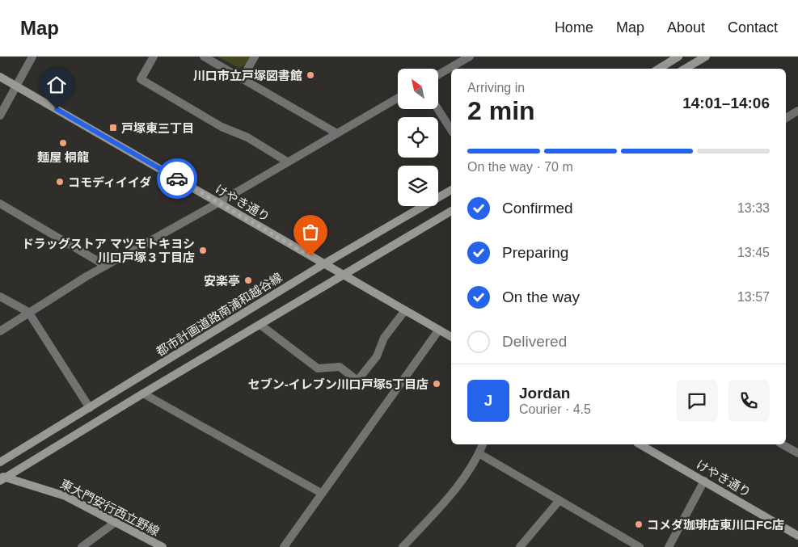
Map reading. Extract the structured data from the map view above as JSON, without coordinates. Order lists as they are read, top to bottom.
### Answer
{
  "streets": {
    "street": ["けやき通り", "都市計画道路南浦和越谷線", "東大門安行西立野線"]
  },
  "crossings": [
    ["けやき通り", "都市計画道路南浦和越谷線"]
  ],
  "places": {
    "other": [
      "川口市立戸塚図書館",
      "麺屋 桐龍",
      "コモディイイダ",
      "ドラッグストア マツモトキヨシ 川口戸塚３丁目店",
      "安楽亭",
      "セブン-イレブン川口戸塚5丁目店",
      "コメダ珈琲店東川口FC店"
    ],
    "transit": ["戸塚東三丁目"]
  },
  "north": "top left",
  "page": {
    "header": "Map",
    "nav": [
      "Home",
      "Map",
      "About",
      "Contact"
    ],
    "heading": ["2 min", "Arriving in", "14:01–14:06"],
    "panel": ["Jordan", "Courier · 4.5"],
    "bar": "On the way · 70 m",
    "list": [
      ["Confirmed", "13:33"],
      ["Preparing", "13:45"],
      ["On the way", "13:57"],
      "Delivered"
    ],
    "round": "J"
  }
}
